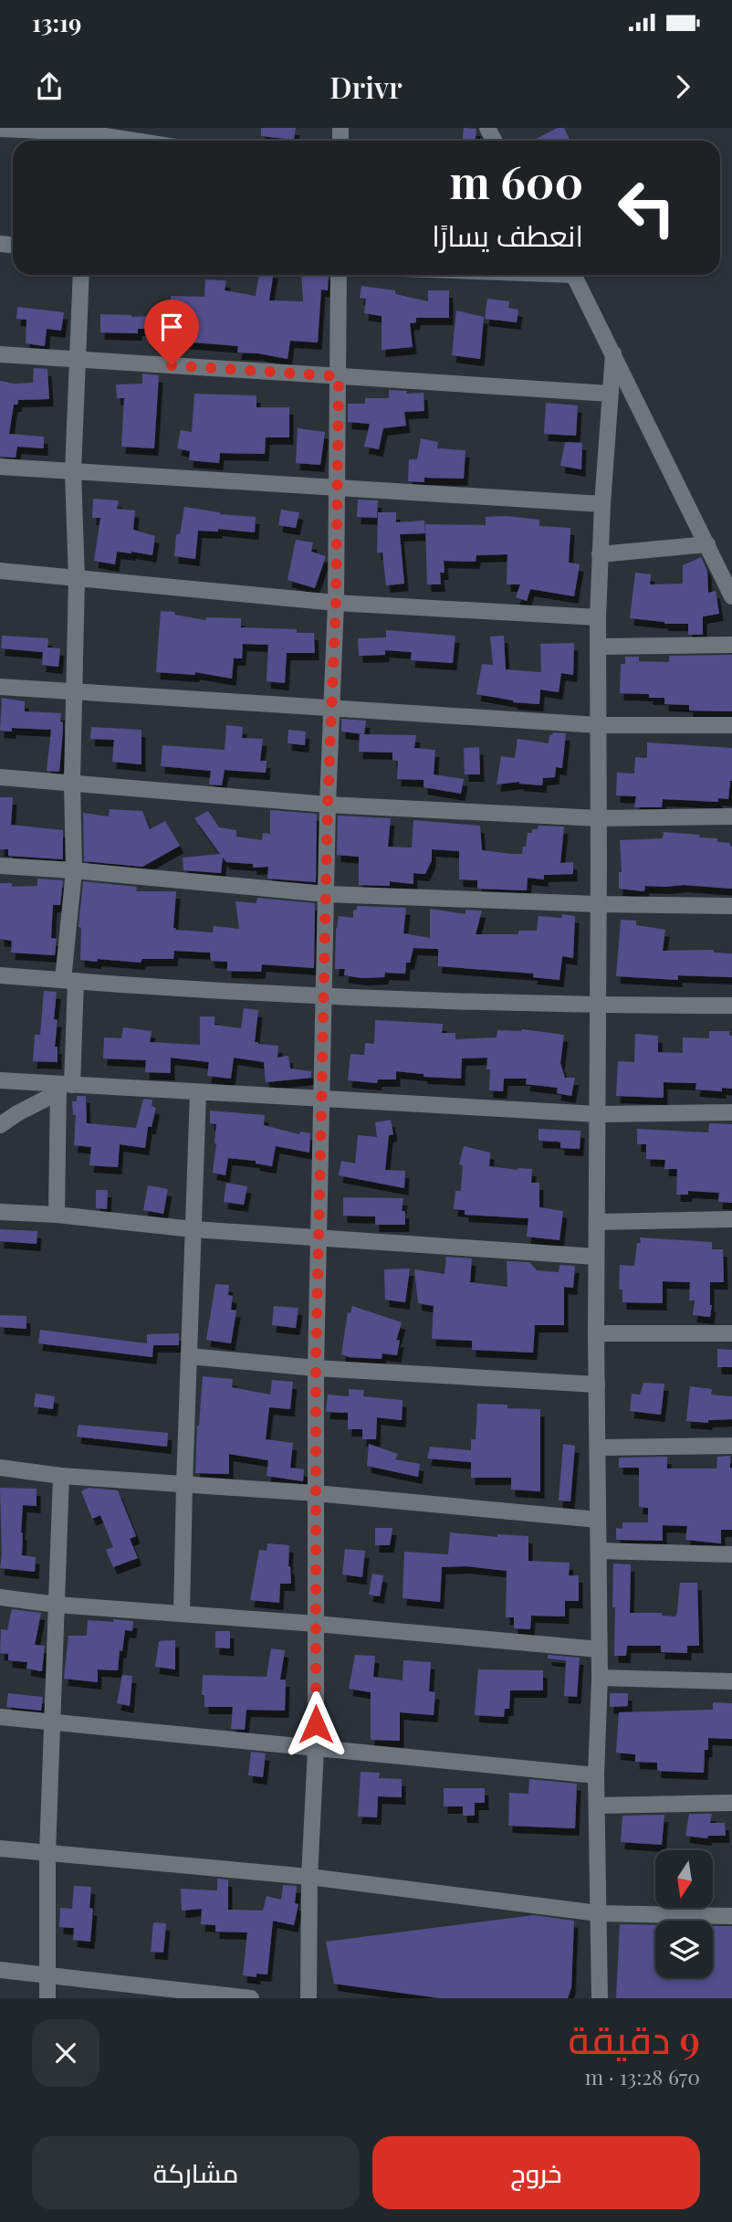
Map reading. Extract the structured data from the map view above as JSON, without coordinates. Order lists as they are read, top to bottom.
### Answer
{
  "north": "bottom",
  "page": {
    "status": "13:19",
    "header": "Drivr",
    "turn": ["600 m", "انعطف يسارًا"],
    "heading": ["9 دقيقة", "670 m · 13:28"],
    "buttons": ["خروج", "مشاركة"]
  }
}
